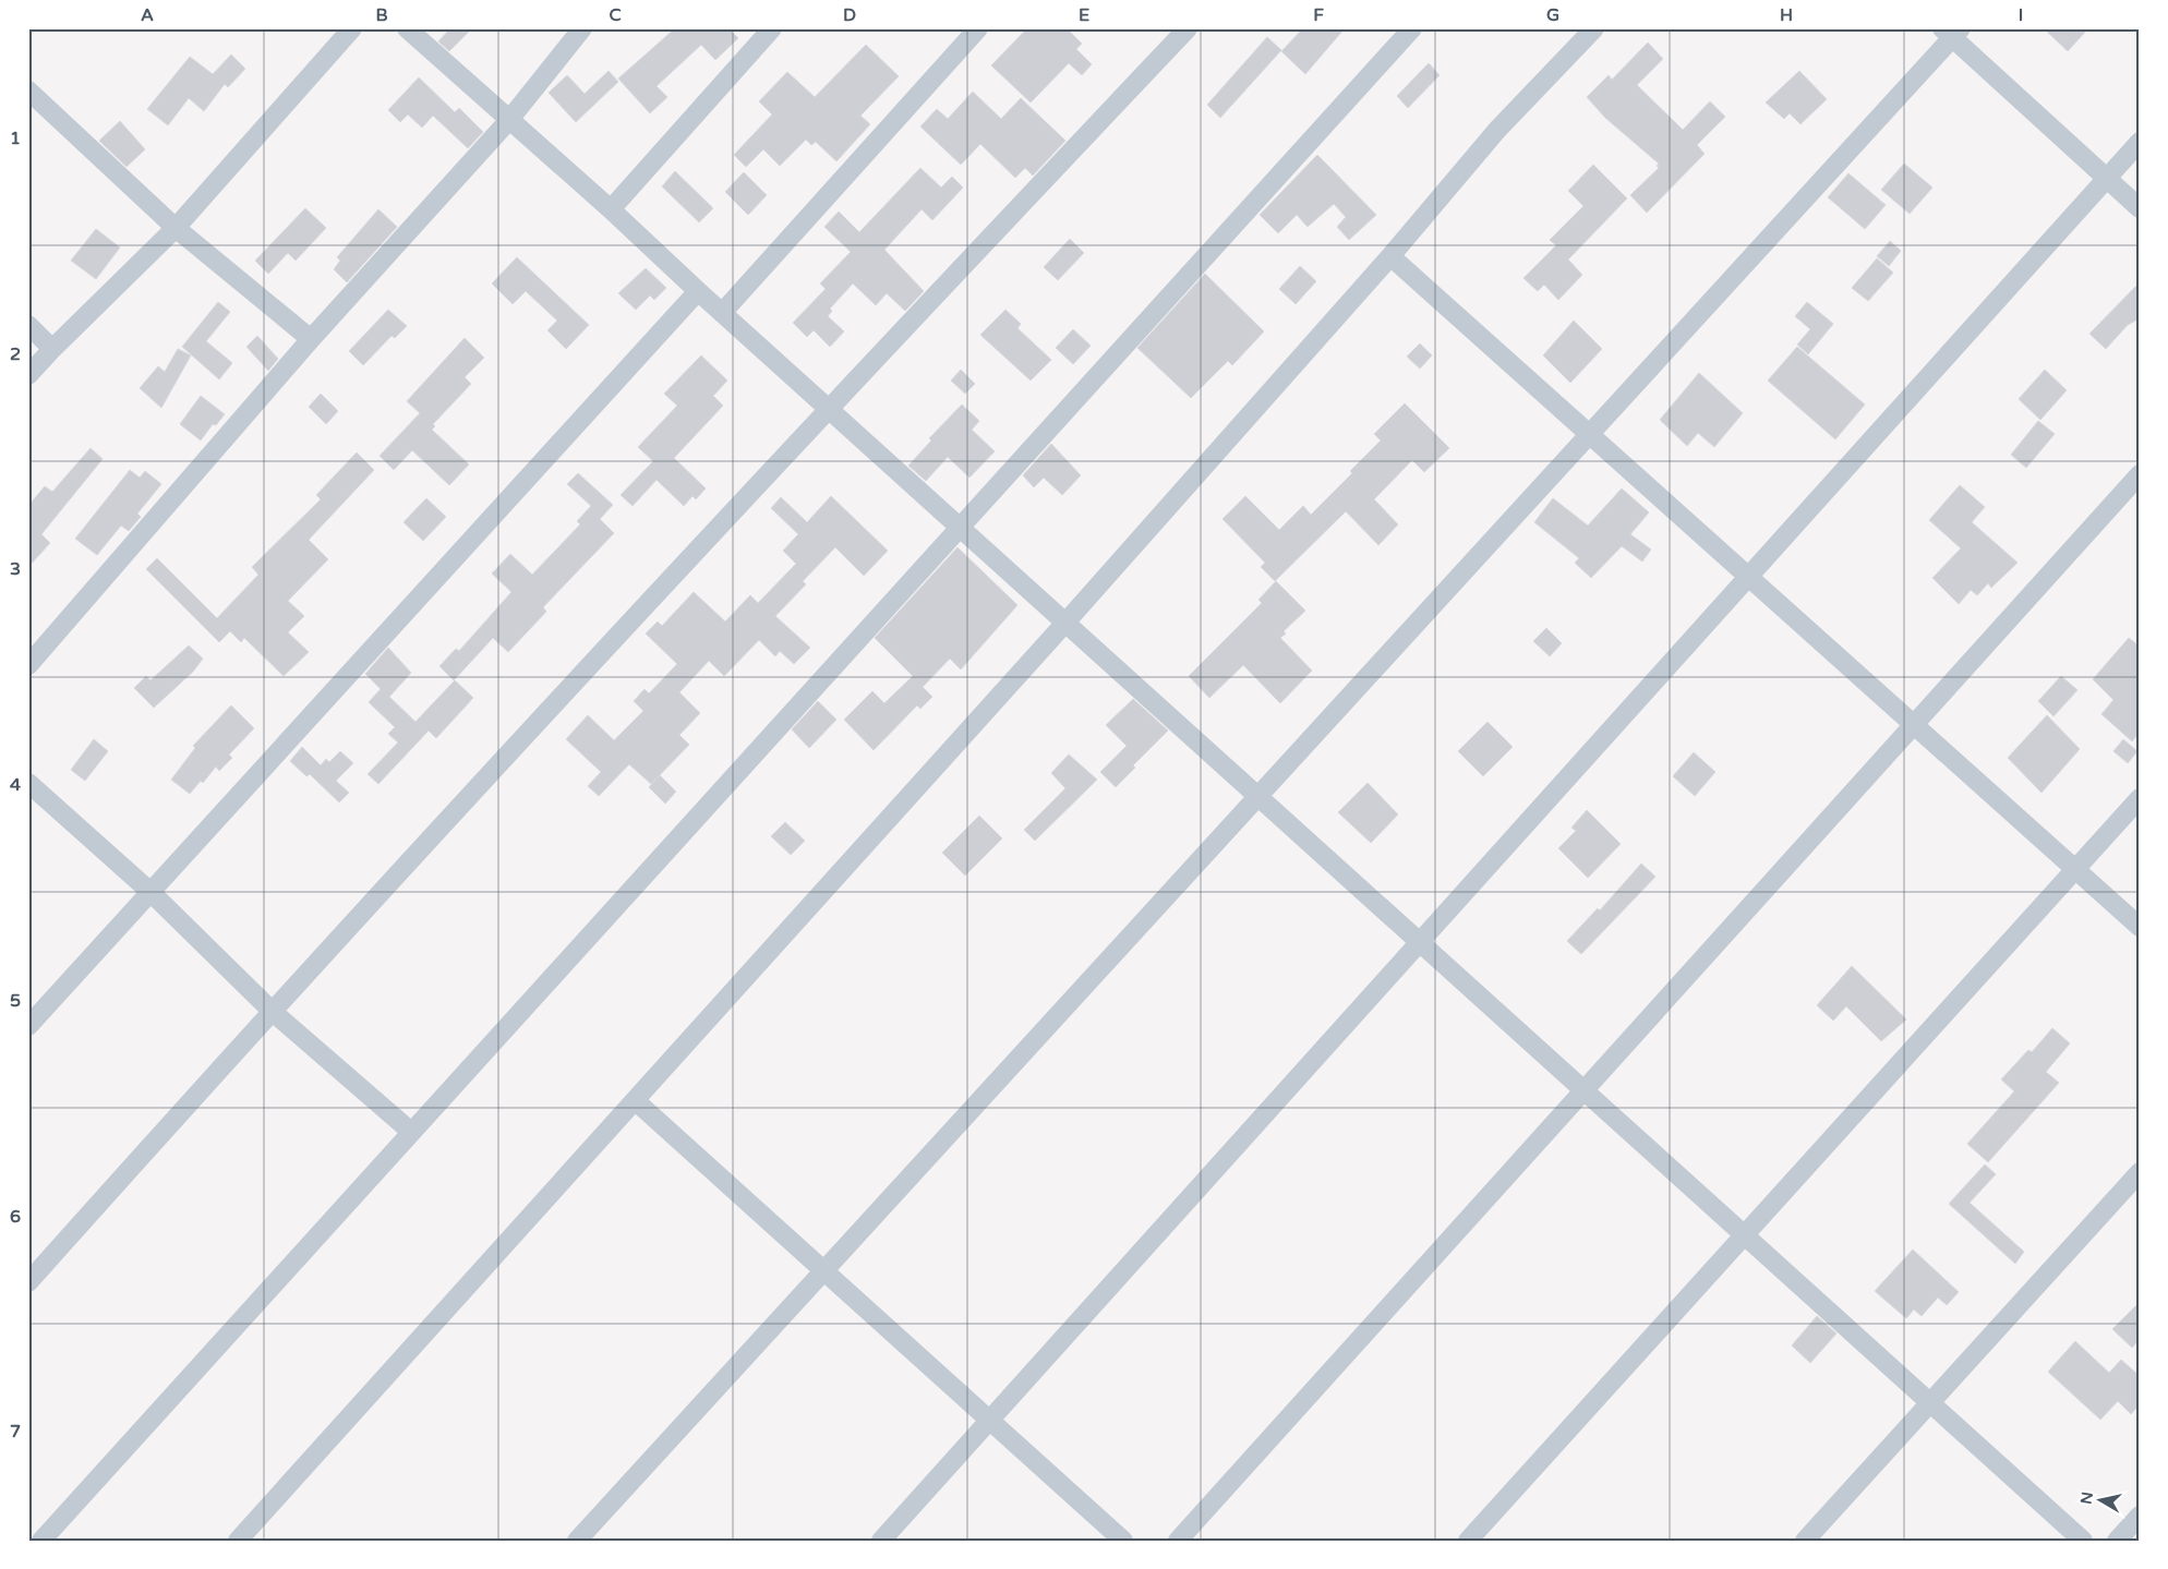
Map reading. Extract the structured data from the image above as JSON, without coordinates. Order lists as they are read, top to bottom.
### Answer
{
  "north": "left",
  "grid": {
    "columns": [
      "A",
      "B",
      "C",
      "D",
      "E",
      "F",
      "G",
      "H",
      "I"
    ],
    "rows": [
      "1",
      "2",
      "3",
      "4",
      "5",
      "6",
      "7"
    ]
  }
}
